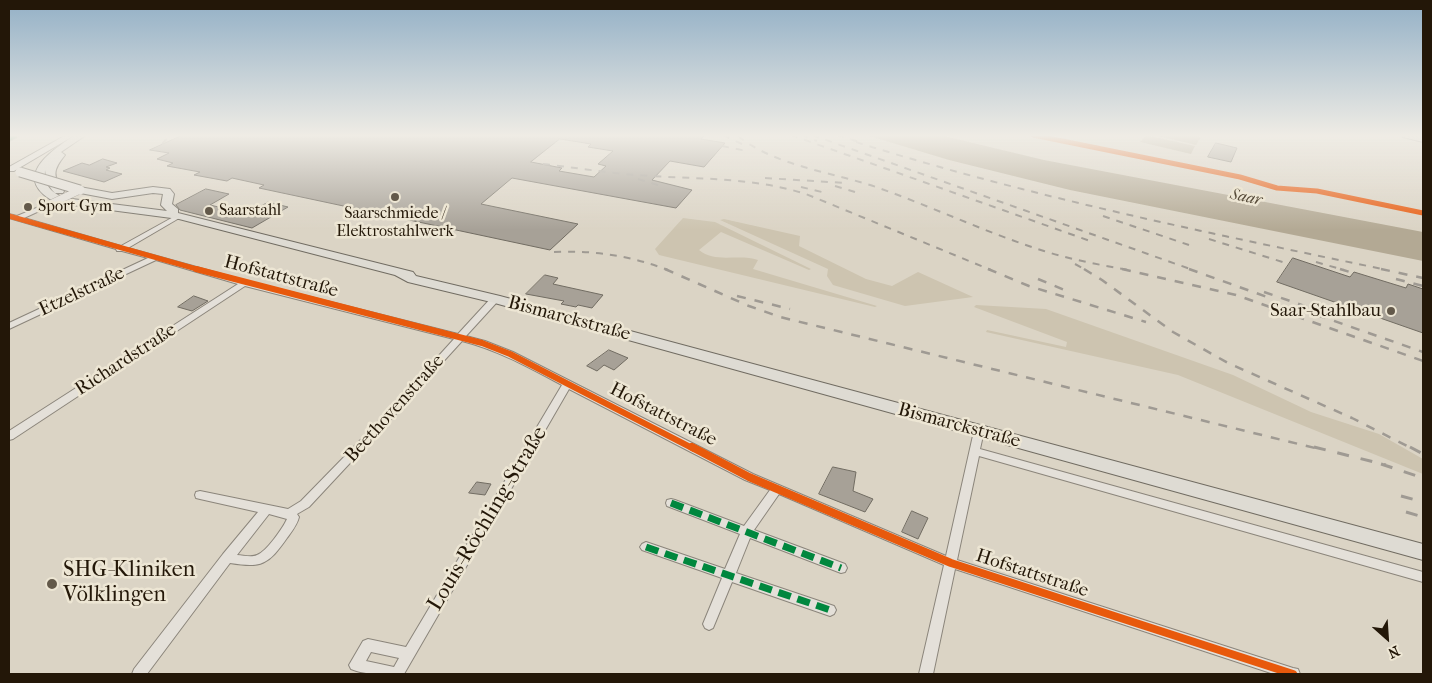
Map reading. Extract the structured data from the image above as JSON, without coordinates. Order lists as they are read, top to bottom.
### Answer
{
  "streets": {
    "main road": ["Bismarckstraße"],
    "street": [
      "Hofstattstraße",
      "Etzelstraße",
      "Richardstraße",
      "Beethovenstraße",
      "Louis-Röchling-Straße"
    ]
  },
  "crossings": [
    ["Hofstattstraße", "Etzelstraße"],
    ["Hofstattstraße", "Richardstraße"],
    ["Hofstattstraße", "Beethovenstraße"],
    ["Hofstattstraße", "Louis-Röchling-Straße"],
    ["Bismarckstraße", "Beethovenstraße"]
  ],
  "water": ["Saar"],
  "places": [
    "Saarschmiede / Elektrostahlwerk",
    "Sport Gym",
    "Saarstahl",
    "Saar-Stahlbau",
    "SHG-Kliniken Völklingen"
  ],
  "north": "bottom right"
}
